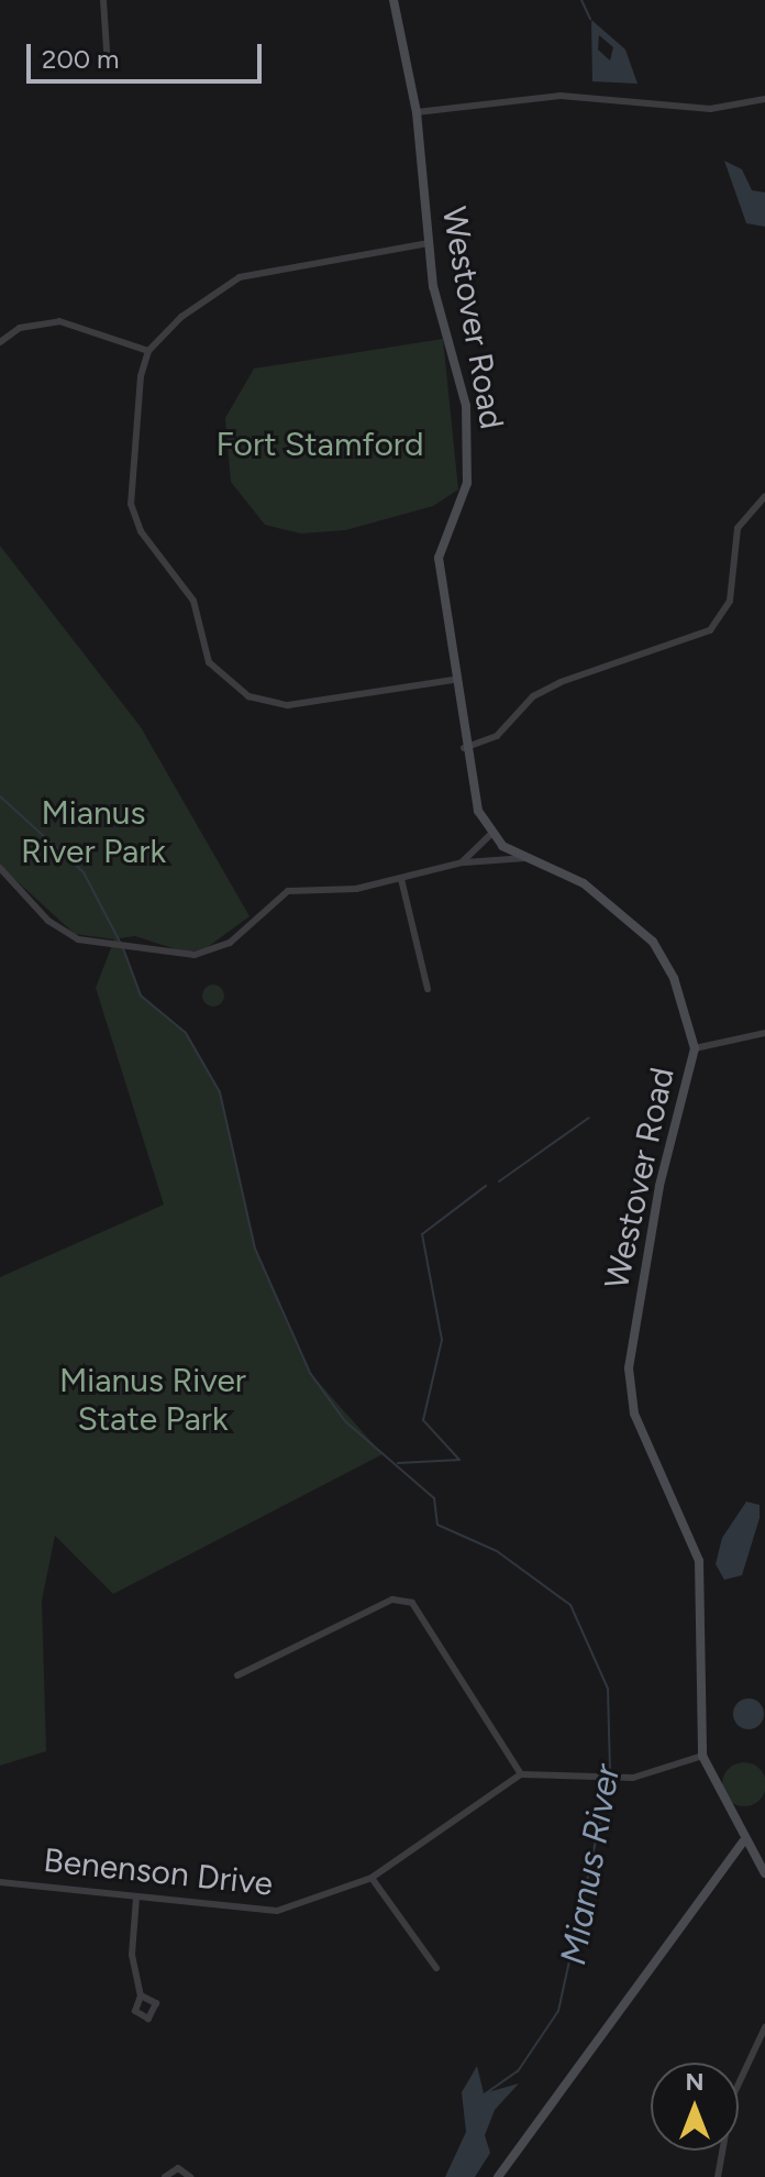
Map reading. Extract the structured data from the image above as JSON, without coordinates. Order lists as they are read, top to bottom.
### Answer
{
  "streets": {
    "street": ["Westover Road", "Benenson Drive"]
  },
  "water": ["Mianus River"],
  "parks": ["Fort Stamford", "Mianus River Park", "Mianus River State Park"],
  "scale_bar": "200 m",
  "north": "top"
}
